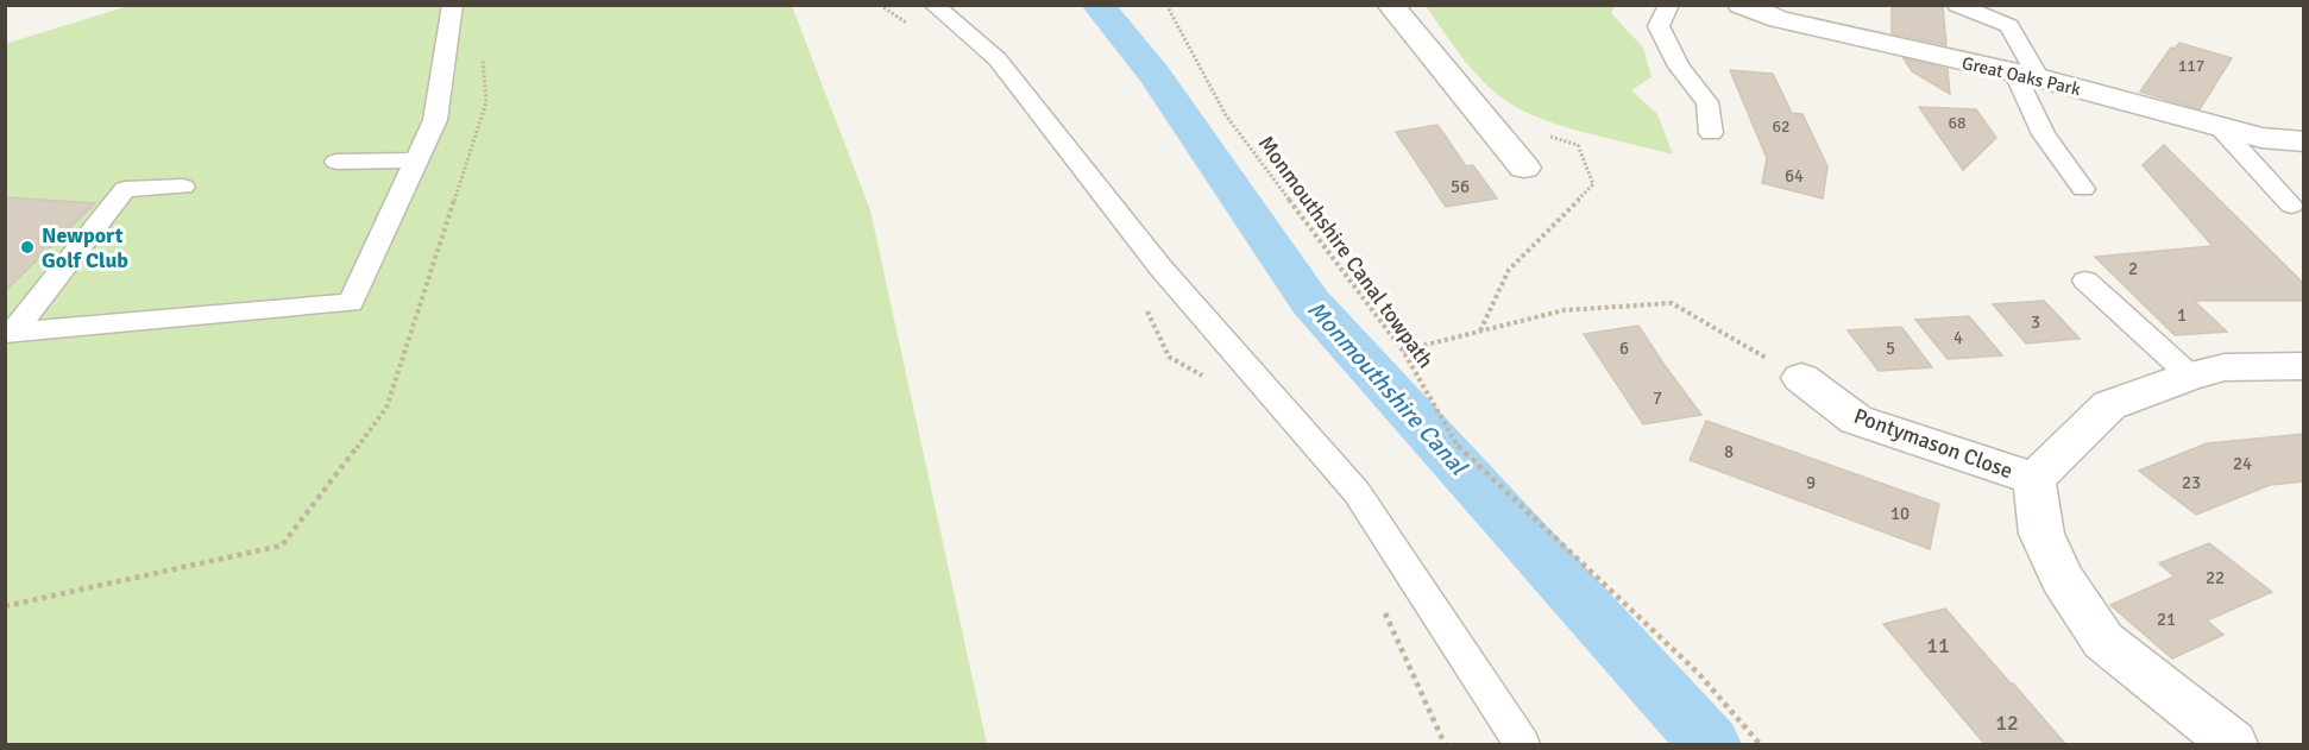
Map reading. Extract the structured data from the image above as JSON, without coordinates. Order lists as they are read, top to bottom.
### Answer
{
  "streets": {
    "street": ["Great Oaks Park", "Pontymason Close"],
    "path": ["Monmouthshire Canal towpath"]
  },
  "water": ["Monmouthshire Canal"],
  "places": ["Newport Golf Club"],
  "house_numbers": [
    "117",
    "68",
    "62",
    "64",
    "56",
    "2",
    "1",
    "3",
    "4",
    "6",
    "5",
    "7",
    "8",
    "24",
    "9",
    "23",
    "10",
    "22",
    "21",
    "11",
    "12"
  ]
}
